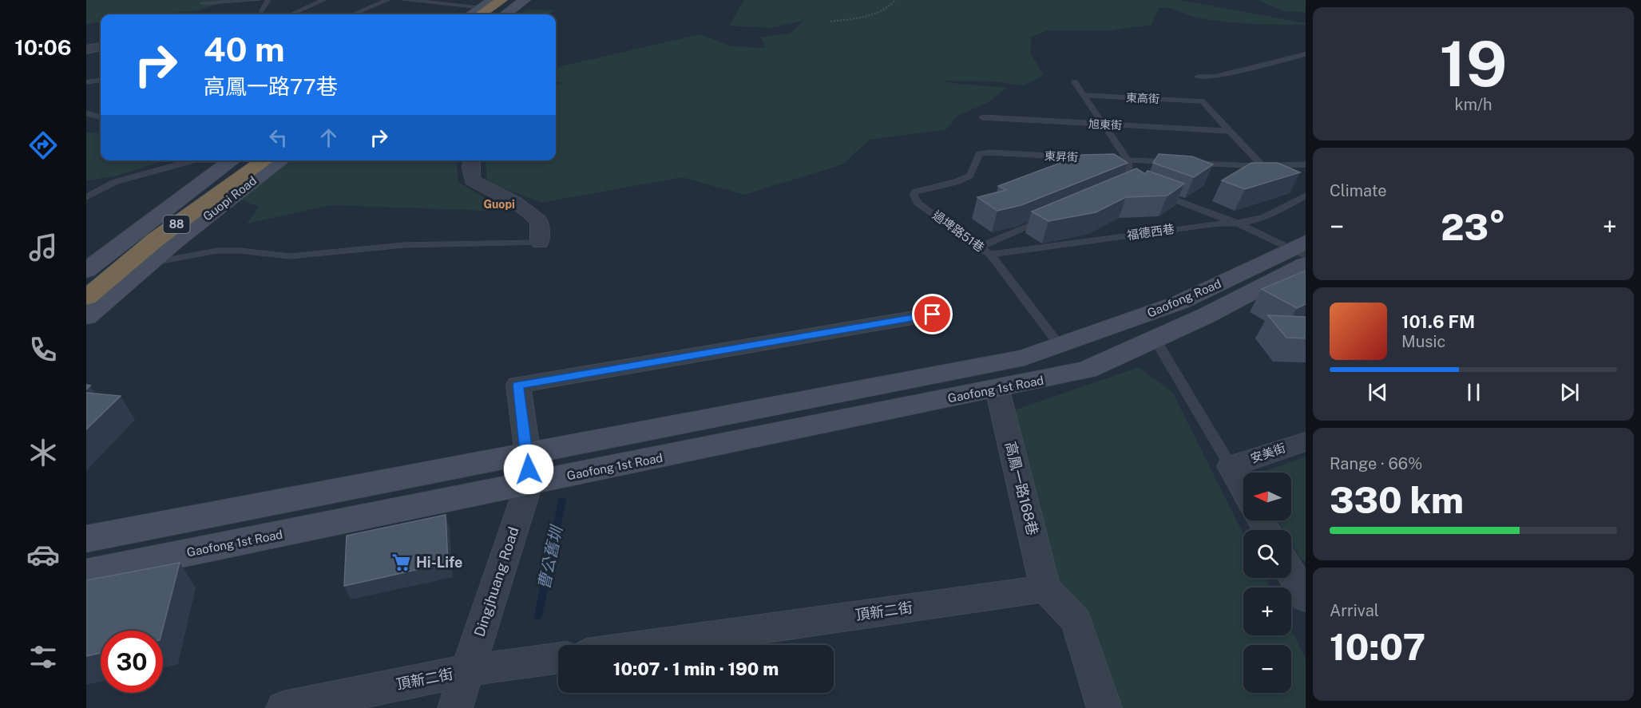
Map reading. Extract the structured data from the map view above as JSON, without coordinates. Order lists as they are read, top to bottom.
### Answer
{
  "streets": {
    "highway": ["88"],
    "street": [
      "Guopi Road",
      "Gaofong Road",
      "Gaofong 1st Road",
      "安美街",
      "高鳳一路168巷",
      "Dingjhuang Road",
      "頂新二街"
    ],
    "lane": [
      "東高街",
      "旭東街",
      "東昇街",
      "過埤路51巷",
      "福德西巷"
    ]
  },
  "crossings": [
    ["東高街", "旭東街"],
    ["東昇街", "過埤路51巷"],
    ["過埤路51巷", "福德西巷"],
    ["過埤路51巷", "Gaofong Road"],
    ["過埤路51巷", "Gaofong 1st Road"],
    ["Gaofong Road", "Gaofong 1st Road"],
    ["Gaofong 1st Road", "高鳳一路168巷"],
    ["Gaofong 1st Road", "Dingjhuang Road"],
    ["高鳳一路168巷", "頂新二街"],
    ["Dingjhuang Road", "頂新二街"]
  ],
  "districts": ["Guopi"],
  "water": ["曹公舊圳"],
  "places": {
    "supermarket": ["Hi-Life"]
  },
  "north": "left",
  "page": {
    "tabs": "10:06",
    "tile": [
      ["19", "km/h"],
      "Climate",
      ["Range · 66%", "330 km"],
      ["Arrival", "10:07"]
    ],
    "turn": ["40 m", "高鳳一路77巷"],
    "heat": ["−", "23°", "+"],
    "song": ["101.6 FM", "Music"],
    "map_buttons": ["+", "−"],
    "limit": "30",
    "trip": "10:07 · 1 min · 190 m"
  }
}
